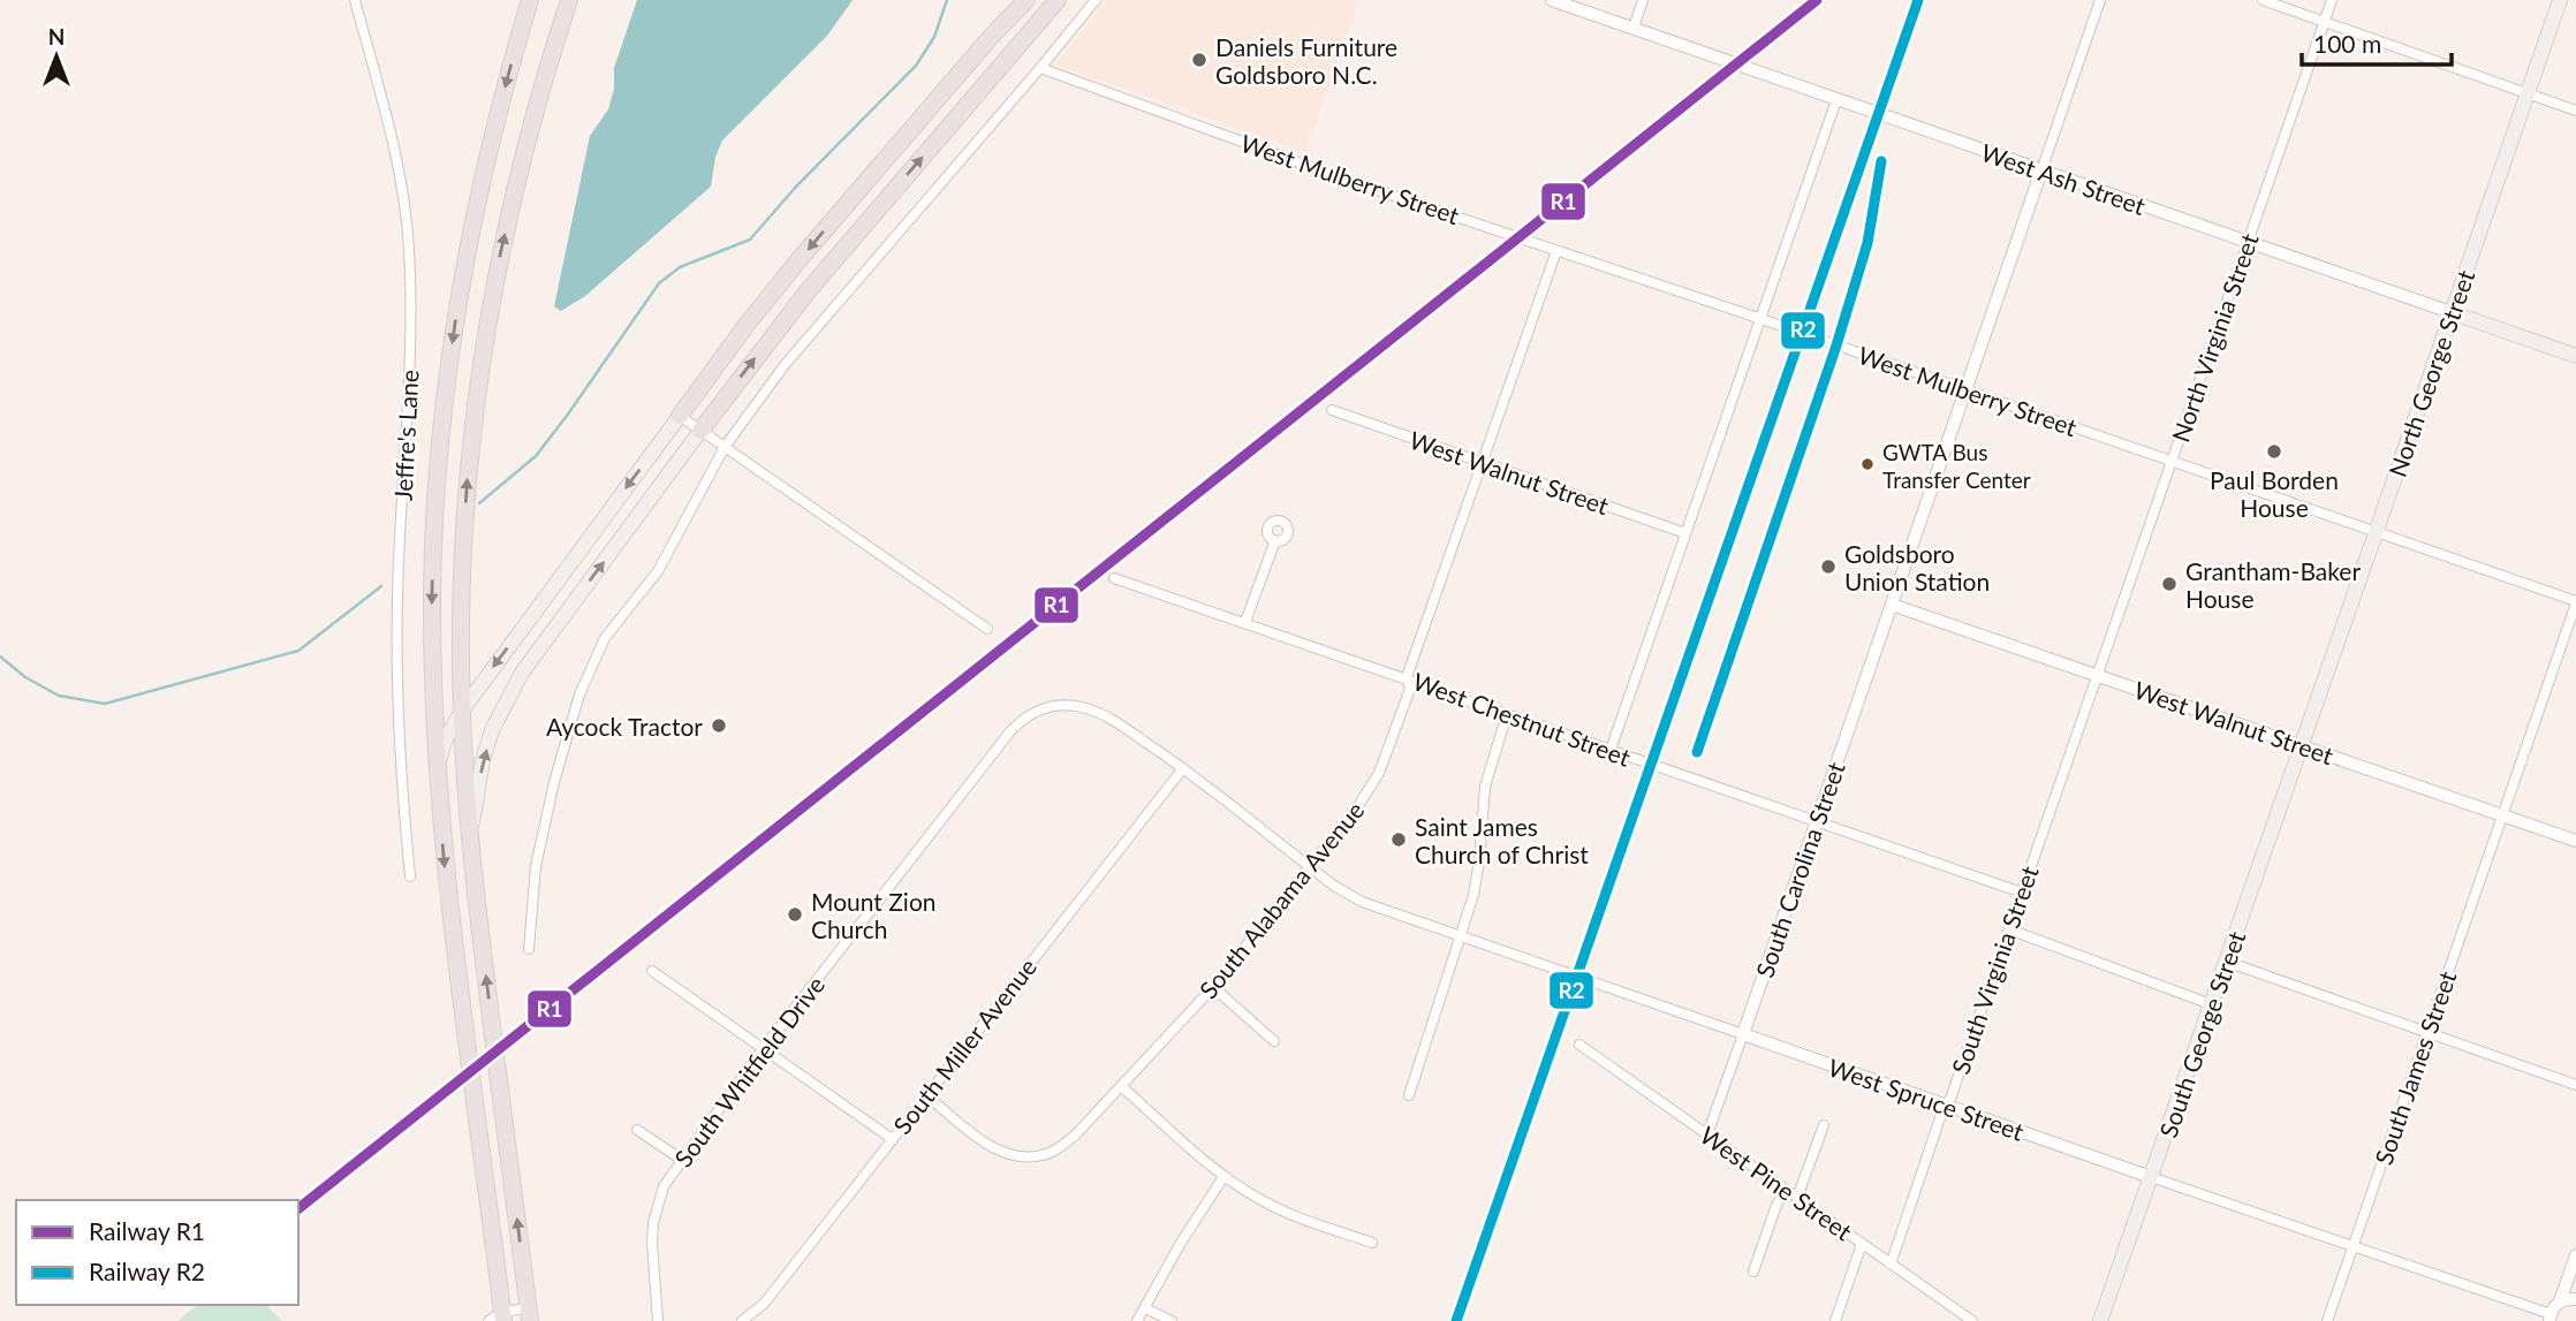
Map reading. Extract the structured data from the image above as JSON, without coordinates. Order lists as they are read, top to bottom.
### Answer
{
  "streets": {
    "main road": ["West Ash Street", "North George Street", "South George Street"],
    "street": [
      "West Mulberry Street",
      "North Virginia Street",
      "Jeffre's Lane",
      "West Walnut Street",
      "West Chestnut Street",
      "South Carolina Street",
      "South Alabama Avenue",
      "South Virginia Street",
      "South Miller Avenue",
      "South James Street",
      "South Whitfield Drive",
      "West Spruce Street",
      "West Pine Street"
    ]
  },
  "crossings": [
    ["West Mulberry Street", "North Virginia Street"],
    ["West Mulberry Street", "North George Street"],
    ["West Mulberry Street", "South Carolina Street"],
    ["West Mulberry Street", "South Alabama Avenue"],
    ["West Mulberry Street", "South James Street"],
    ["West Ash Street", "North Virginia Street"],
    ["West Ash Street", "North George Street"],
    ["West Ash Street", "South Carolina Street"],
    ["North Virginia Street", "West Walnut Street"],
    ["North Virginia Street", "South Virginia Street"],
    ["North George Street", "West Walnut Street"],
    ["North George Street", "South George Street"],
    ["West Walnut Street", "South Carolina Street"],
    ["West Walnut Street", "South Alabama Avenue"],
    ["West Walnut Street", "South Virginia Street"],
    ["West Walnut Street", "South George Street"],
    ["West Walnut Street", "South James Street"],
    ["West Chestnut Street", "South Carolina Street"],
    ["West Chestnut Street", "South Alabama Avenue"],
    ["West Chestnut Street", "South Virginia Street"],
    ["South Carolina Street", "West Spruce Street"],
    ["South Carolina Street", "West Pine Street"],
    ["South Alabama Avenue", "South Miller Avenue"],
    ["South Alabama Avenue", "West Spruce Street"],
    ["South Virginia Street", "West Spruce Street"],
    ["South Virginia Street", "West Pine Street"],
    ["South George Street", "West Spruce Street"],
    ["South Miller Avenue", "West Spruce Street"],
    ["South James Street", "West Spruce Street"],
    ["South Whitfield Drive", "West Spruce Street"]
  ],
  "places": [
    "Daniels Furniture Goldsboro N.C.",
    "Paul Borden House",
    "GWTA Bus Transfer Center",
    "Goldsboro Union Station",
    "Grantham-Baker House",
    "Aycock Tractor",
    "Saint James Church of Christ",
    "Mount Zion Church"
  ],
  "lines": ["rail line R1", "rail line R2"],
  "legend": ["Railway R1", "Railway R2"],
  "scale_bar": "100 m",
  "north": "top"
}
